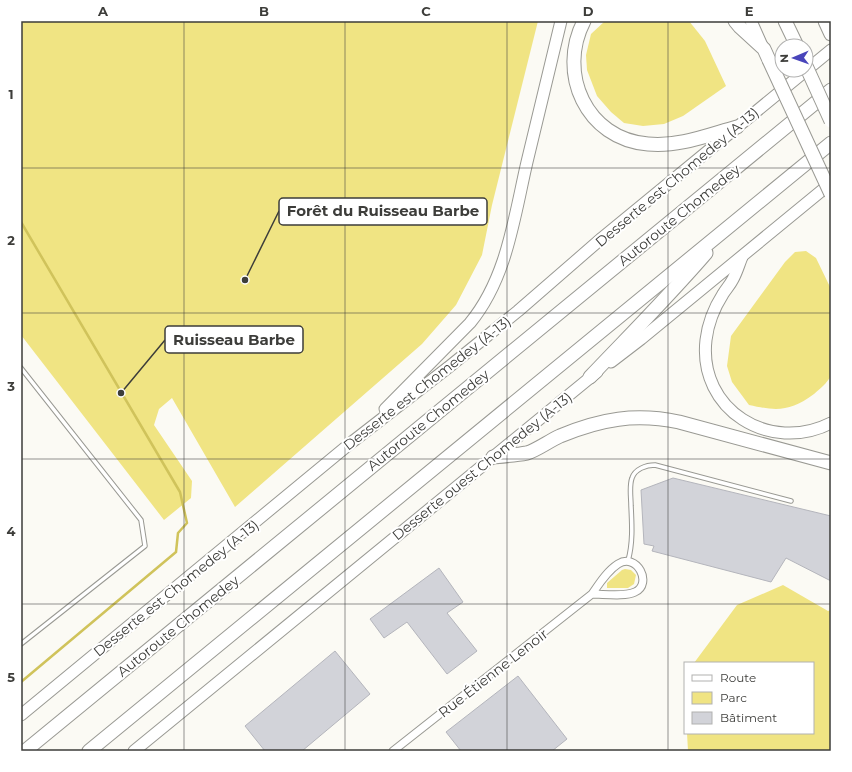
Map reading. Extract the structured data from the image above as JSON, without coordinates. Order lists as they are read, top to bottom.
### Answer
{
  "streets": {
    "highway": ["Autoroute Chomedey"],
    "main road": ["Desserte est Chomedey (A-13)", "Desserte ouest Chomedey (A-13)"],
    "street": ["Rue Étienne Lenoir"]
  },
  "places": ["Forêt du Ruisseau Barbe", "Ruisseau Barbe"],
  "legend": ["Route", "Parc", "Bâtiment"],
  "north": "left",
  "grid": {
    "columns": [
      "A",
      "B",
      "C",
      "D",
      "E"
    ],
    "rows": [
      "1",
      "2",
      "3",
      "4",
      "5"
    ]
  }
}
